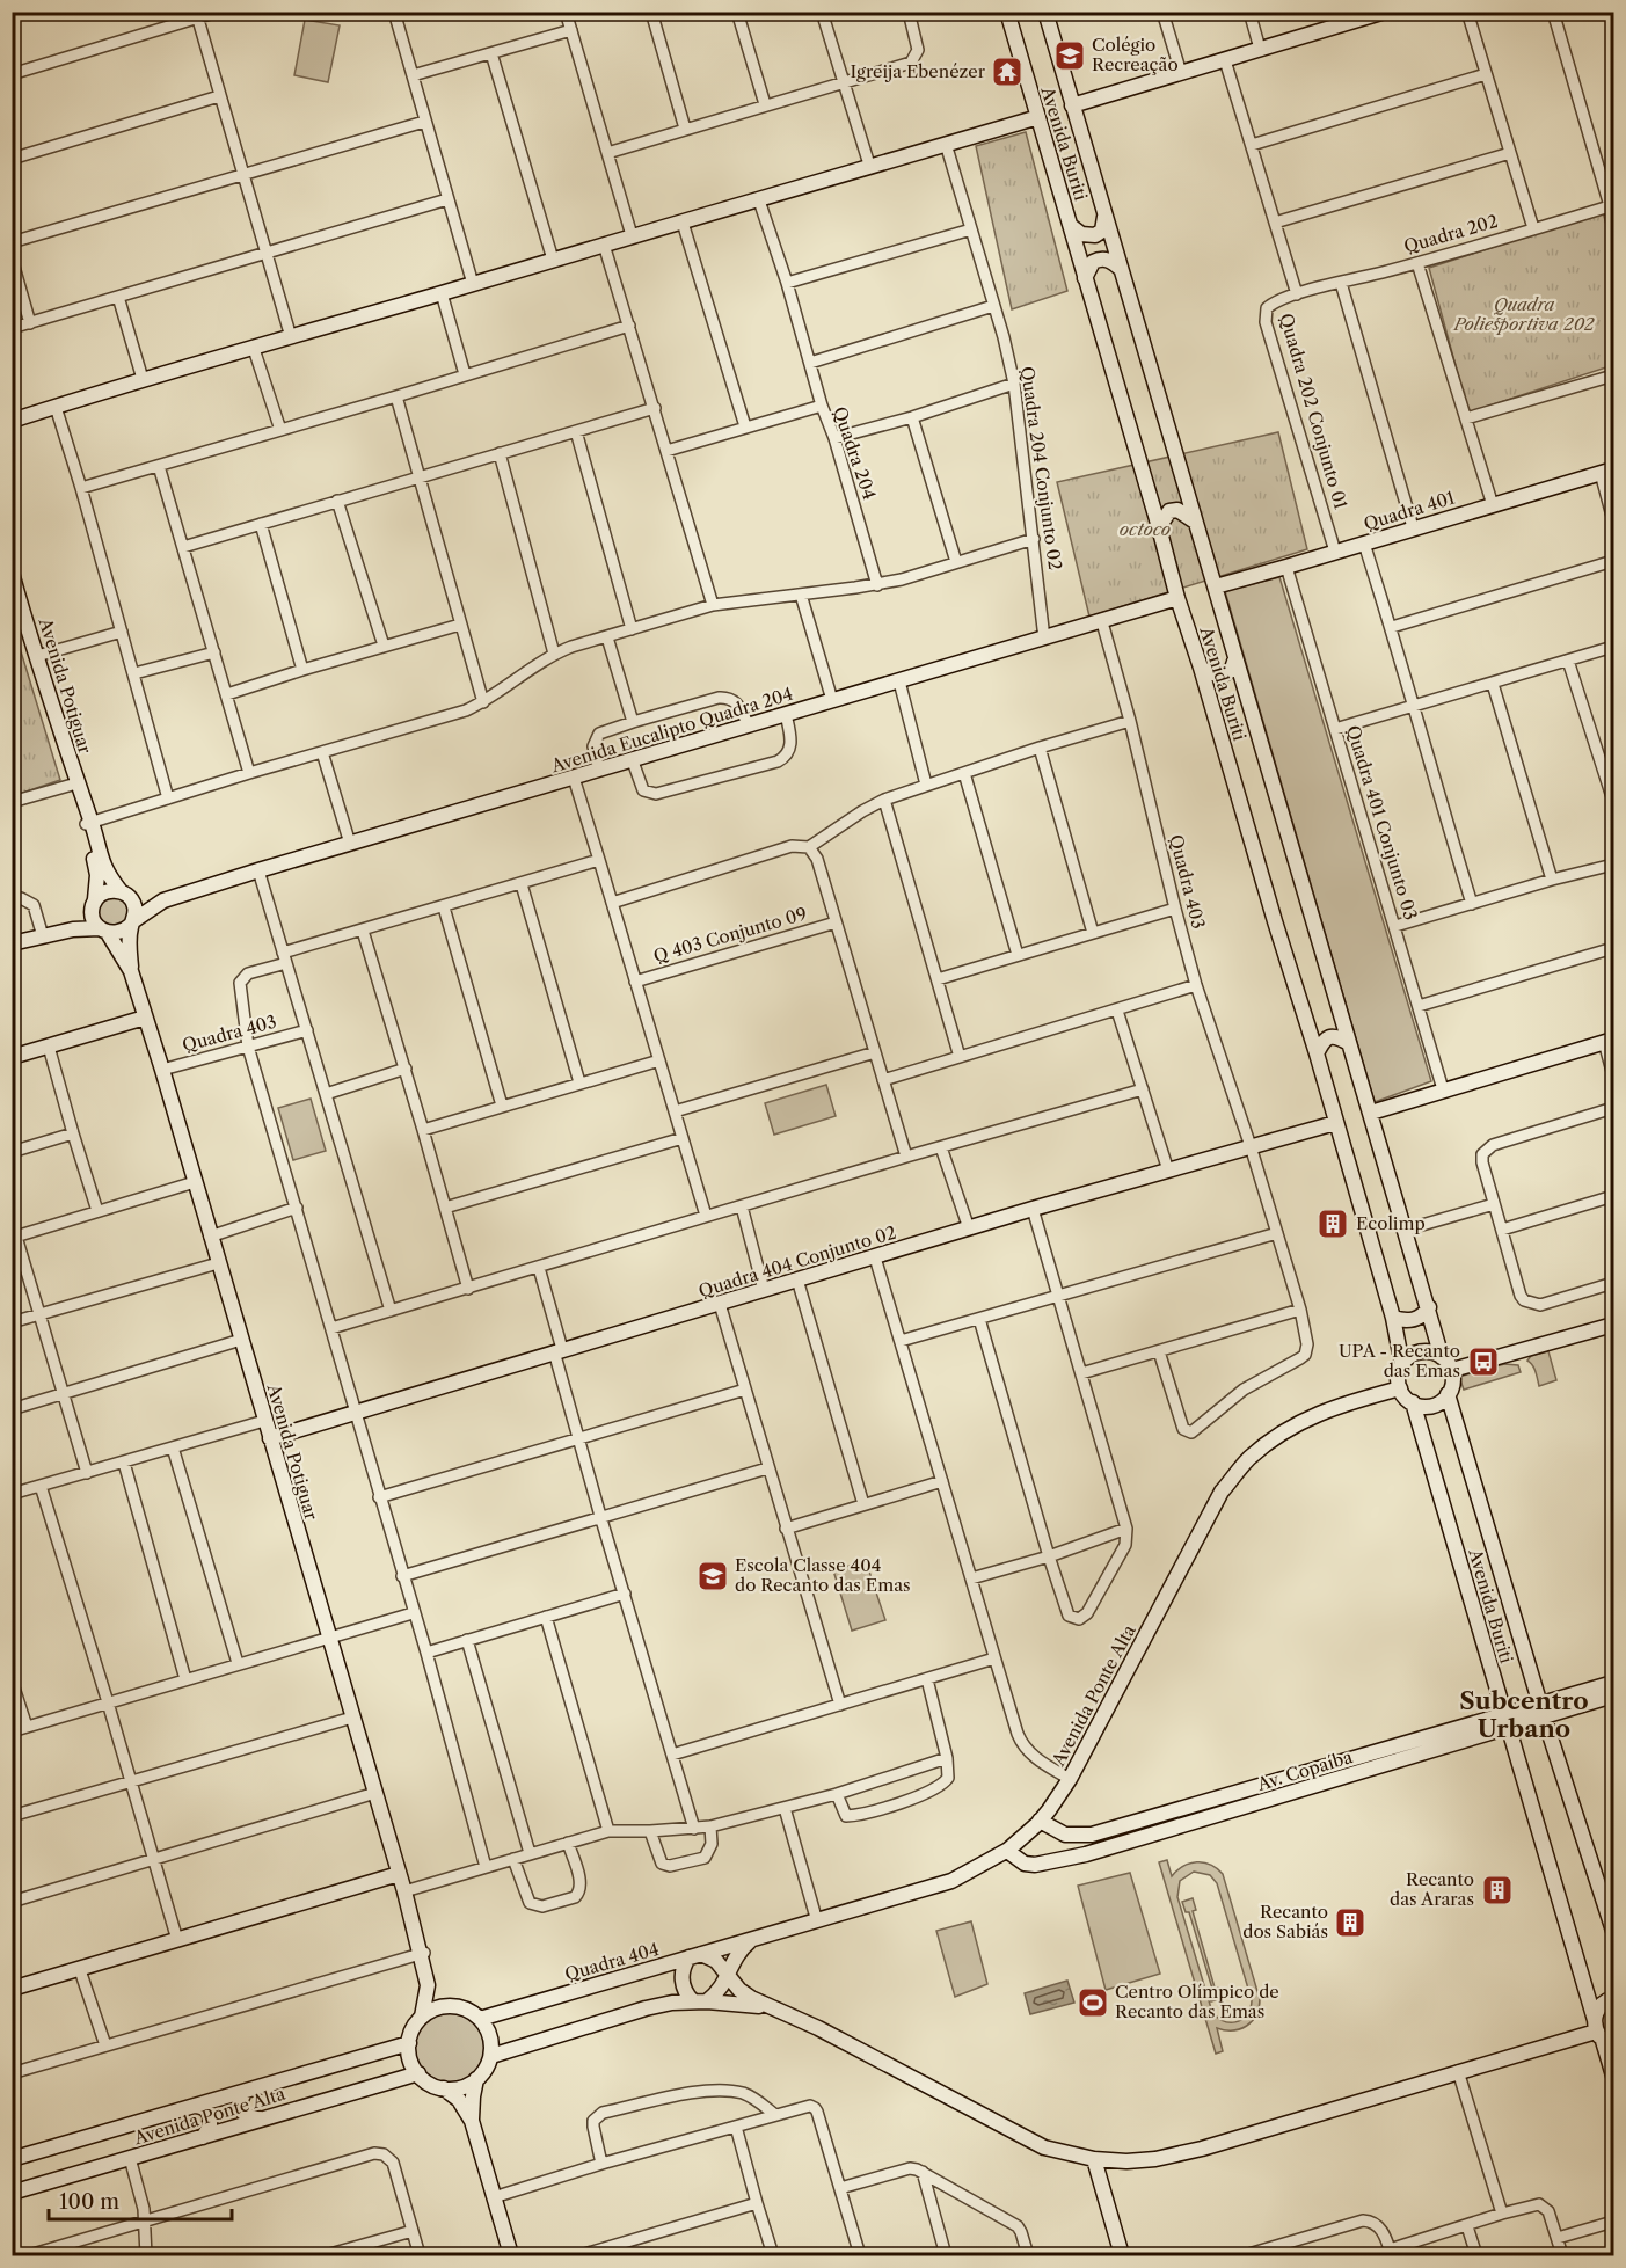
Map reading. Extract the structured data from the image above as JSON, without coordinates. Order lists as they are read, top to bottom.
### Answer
{
  "streets": {
    "street": [
      "Avenida Buriti",
      "Quadra 202",
      "Quadra 202 Conjunto 01",
      "Quadra 204",
      "Quadra 204 Conjunto 02",
      "Quadra 401",
      "Avenida Potiguar",
      "Avenida Eucalipto Quadra 204",
      "Quadra 401 Conjunto 03",
      "Quadra 403",
      "Q 403 Conjunto 09",
      "Quadra 404 Conjunto 02",
      "Avenida Ponte Alta",
      "Av. Copaíba",
      "Quadra 404"
    ]
  },
  "crossings": [
    ["Avenida Buriti", "Quadra 401"],
    ["Avenida Buriti", "Avenida Eucalipto Quadra 204"],
    ["Avenida Buriti", "Quadra 404 Conjunto 02"],
    ["Avenida Buriti", "Avenida Ponte Alta"],
    ["Avenida Buriti", "Av. Copaíba"],
    ["Quadra 202", "Quadra 202 Conjunto 01"],
    ["Quadra 202 Conjunto 01", "Quadra 401"],
    ["Quadra 204 Conjunto 02", "Avenida Eucalipto Quadra 204"],
    ["Quadra 401", "Quadra 401 Conjunto 03"],
    ["Avenida Potiguar", "Quadra 403"],
    ["Avenida Potiguar", "Quadra 404 Conjunto 02"],
    ["Avenida Potiguar", "Avenida Ponte Alta"],
    ["Avenida Potiguar", "Quadra 404"],
    ["Avenida Eucalipto Quadra 204", "Quadra 403"],
    ["Quadra 403", "Quadra 404 Conjunto 02"],
    ["Avenida Ponte Alta", "Av. Copaíba"],
    ["Avenida Ponte Alta", "Quadra 404"]
  ],
  "districts": ["Subcentro Urbano"],
  "parks": ["Quadra Poliesportiva 202", "octoco"],
  "places": {
    "school or university": ["Colégio Recreação", "Escola Classe 404 do Recanto das Emas"],
    "temple": ["Igreija Ebenézer"],
    "building": ["Ecolimp", "Recanto das Araras", "Recanto dos Sabiás"],
    "bus stop": ["UPA - Recanto das Emas"],
    "sports": ["Centro Olímpico de Recanto das Emas"]
  },
  "scale_bar": "100 m"
}
